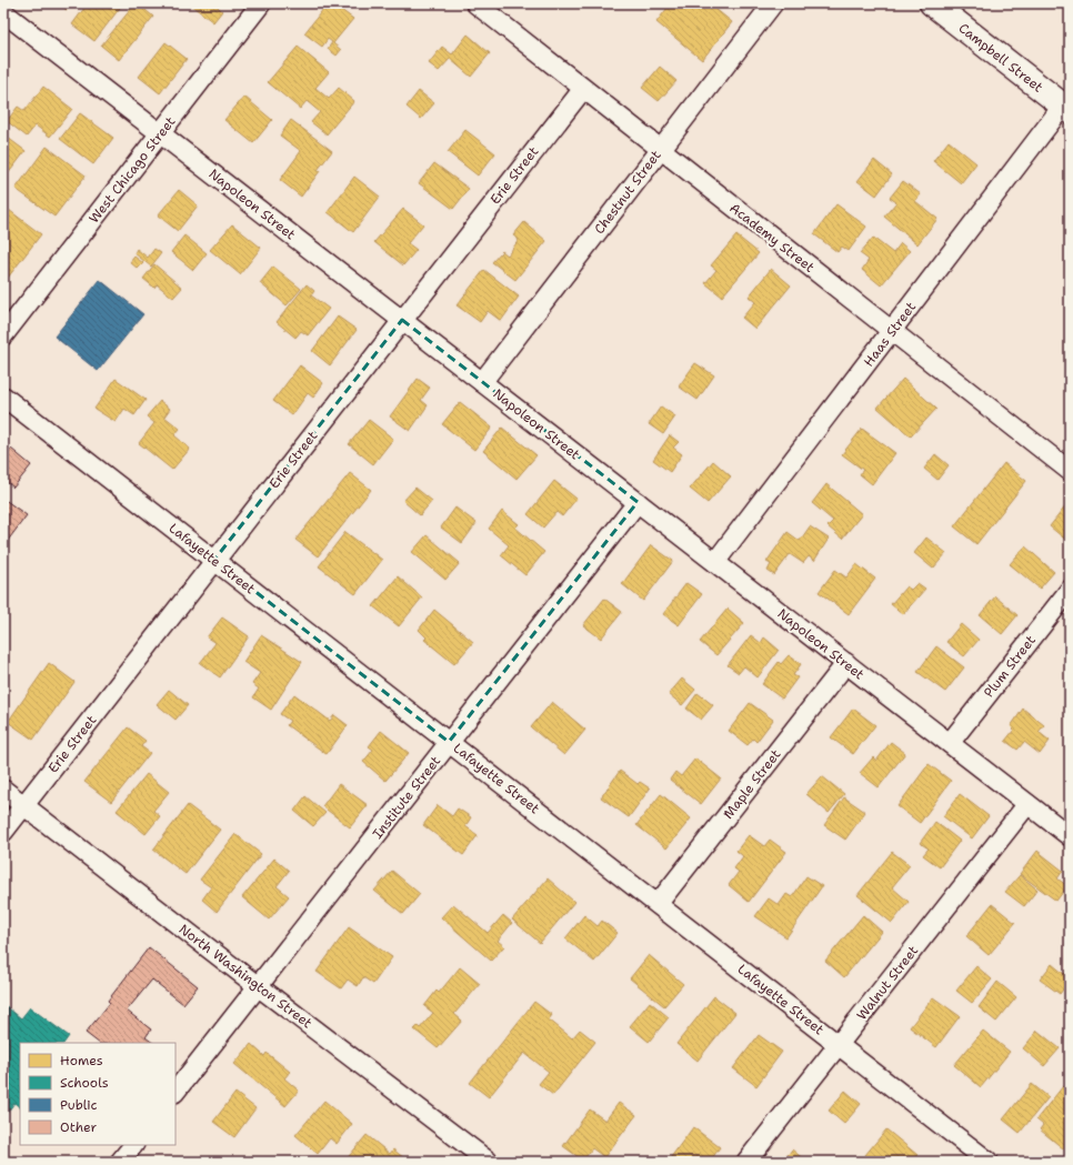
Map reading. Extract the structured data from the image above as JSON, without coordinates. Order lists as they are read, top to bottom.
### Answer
{
  "streets": {
    "main road": ["Campbell Street"],
    "street": [
      "West Chicago Street",
      "Erie Street",
      "Chestnut Street",
      "Napoleon Street",
      "Academy Street",
      "Haas Street",
      "Lafayette Street",
      "Plum Street",
      "Maple Street",
      "Institute Street",
      "North Washington Street",
      "Walnut Street"
    ]
  },
  "crossings": [
    ["Campbell Street", "Haas Street"],
    ["West Chicago Street", "Napoleon Street"],
    ["Erie Street", "Napoleon Street"],
    ["Erie Street", "Academy Street"],
    ["Erie Street", "Lafayette Street"],
    ["Erie Street", "North Washington Street"],
    ["Chestnut Street", "Napoleon Street"],
    ["Chestnut Street", "Academy Street"],
    ["Napoleon Street", "Haas Street"],
    ["Napoleon Street", "Plum Street"],
    ["Napoleon Street", "Maple Street"],
    ["Napoleon Street", "Institute Street"],
    ["Napoleon Street", "Walnut Street"],
    ["Academy Street", "Haas Street"],
    ["Lafayette Street", "Maple Street"],
    ["Lafayette Street", "Institute Street"],
    ["Lafayette Street", "Walnut Street"],
    ["Institute Street", "North Washington Street"]
  ],
  "legend": [
    "Homes",
    "Schools",
    "Public",
    "Other"
  ]
}
